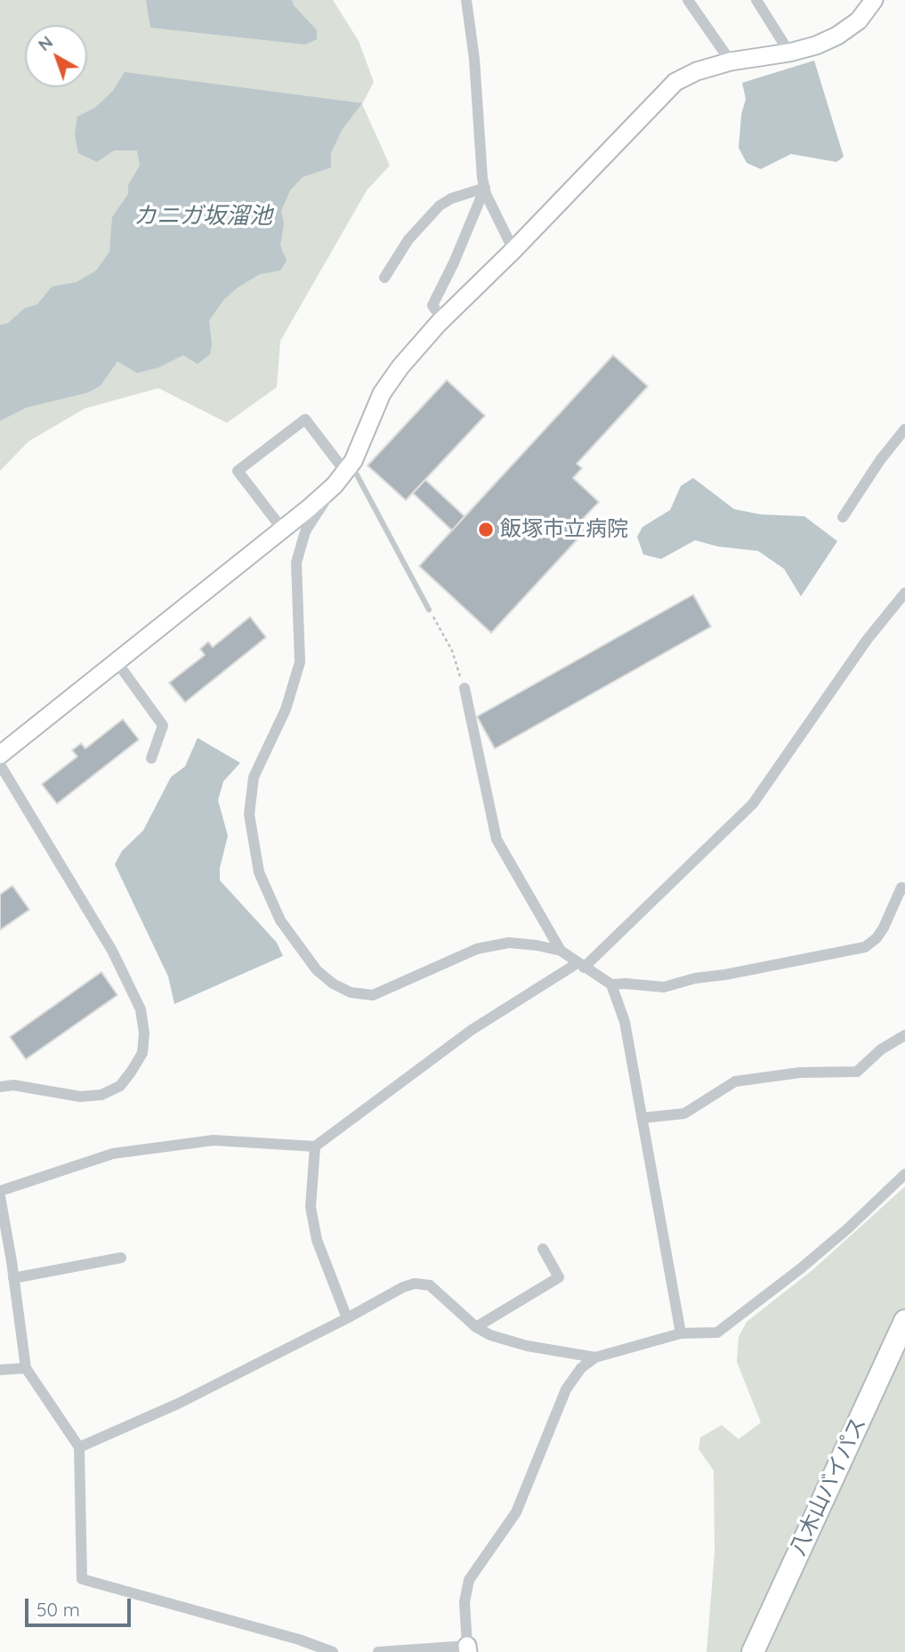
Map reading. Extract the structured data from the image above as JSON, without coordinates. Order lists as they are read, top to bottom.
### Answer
{
  "streets": {
    "highway": ["八木山バイパス"]
  },
  "water": ["カニガ坂溜池"],
  "places": ["飯塚市立病院"],
  "scale_bar": "50 m",
  "north": "top left"
}
